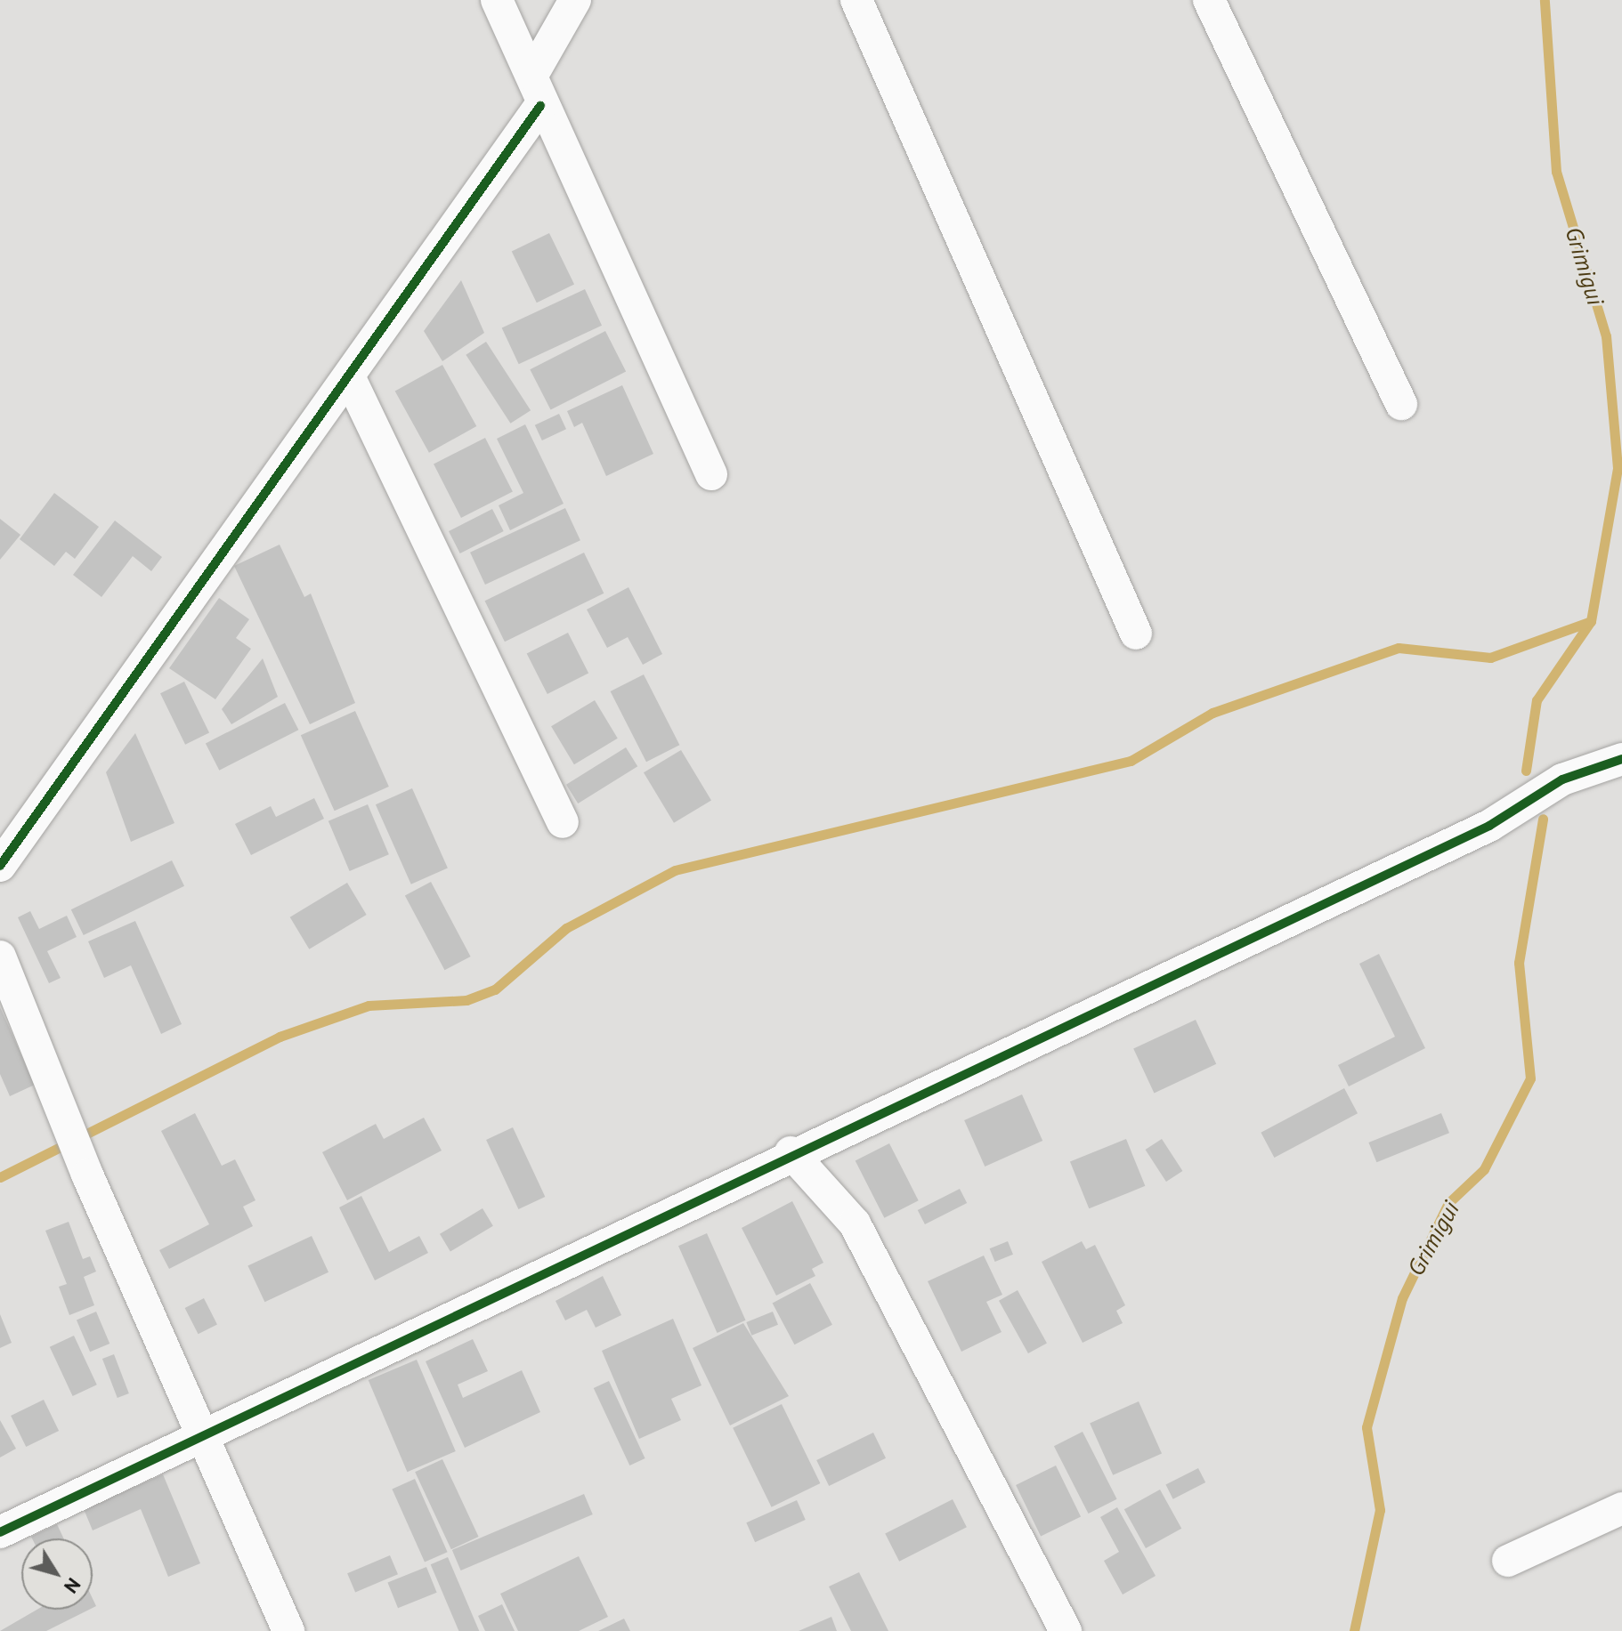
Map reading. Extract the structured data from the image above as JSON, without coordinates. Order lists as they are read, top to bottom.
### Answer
{
  "water": ["Grimigui"],
  "north": "bottom right"
}
